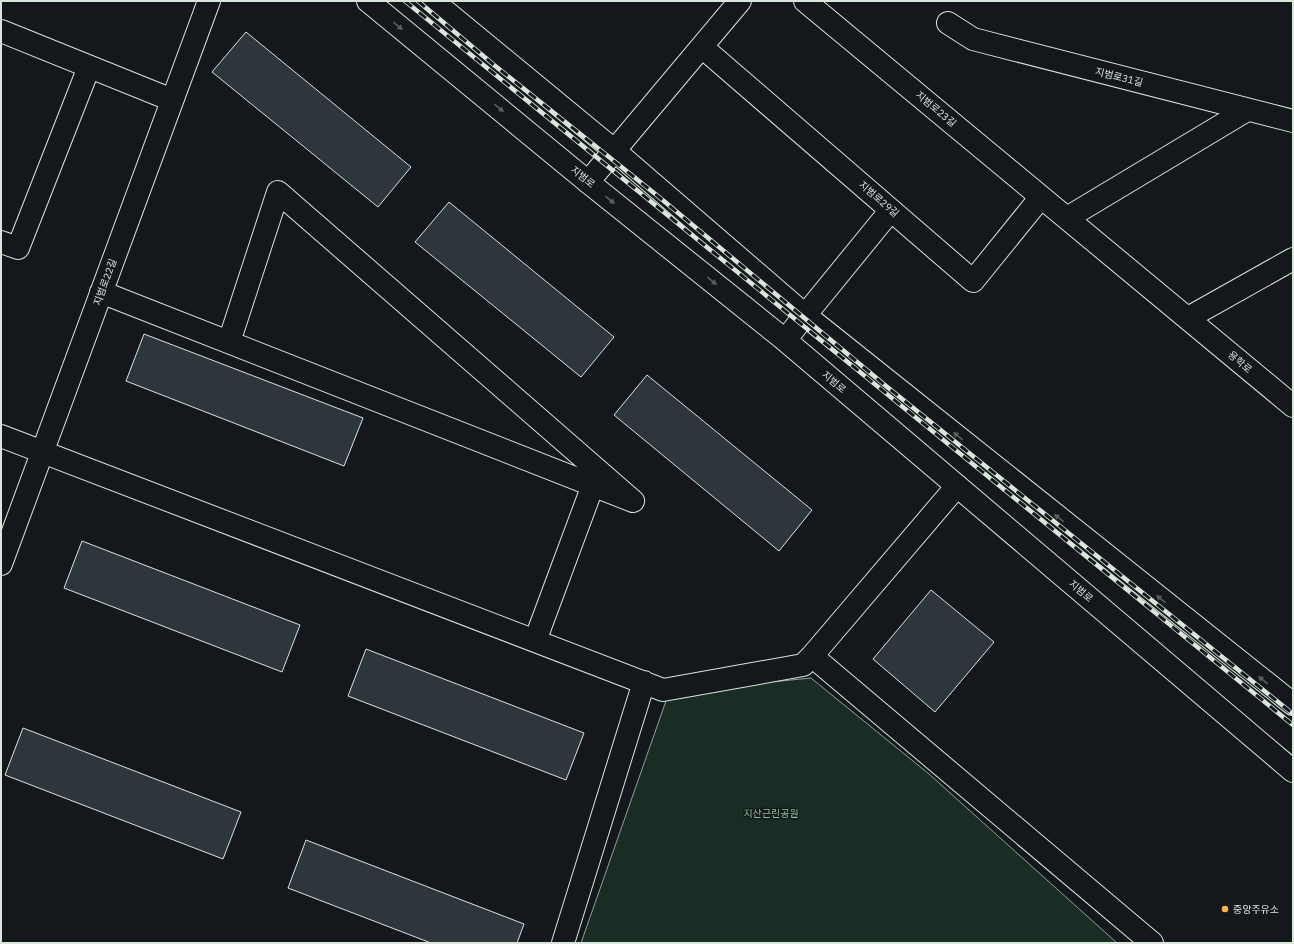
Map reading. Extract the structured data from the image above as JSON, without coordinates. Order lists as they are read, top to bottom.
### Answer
{
  "streets": {
    "street": [
      "지범로31길",
      "지범로23길",
      "지범로",
      "지범로29길",
      "지범로22길",
      "용학로"
    ]
  },
  "crossings": [
    ["지범로23길", "지범로29길"],
    ["지범로23길", "용학로"]
  ],
  "parks": ["지산근린공원"],
  "places": ["중앙주유소"]
}
